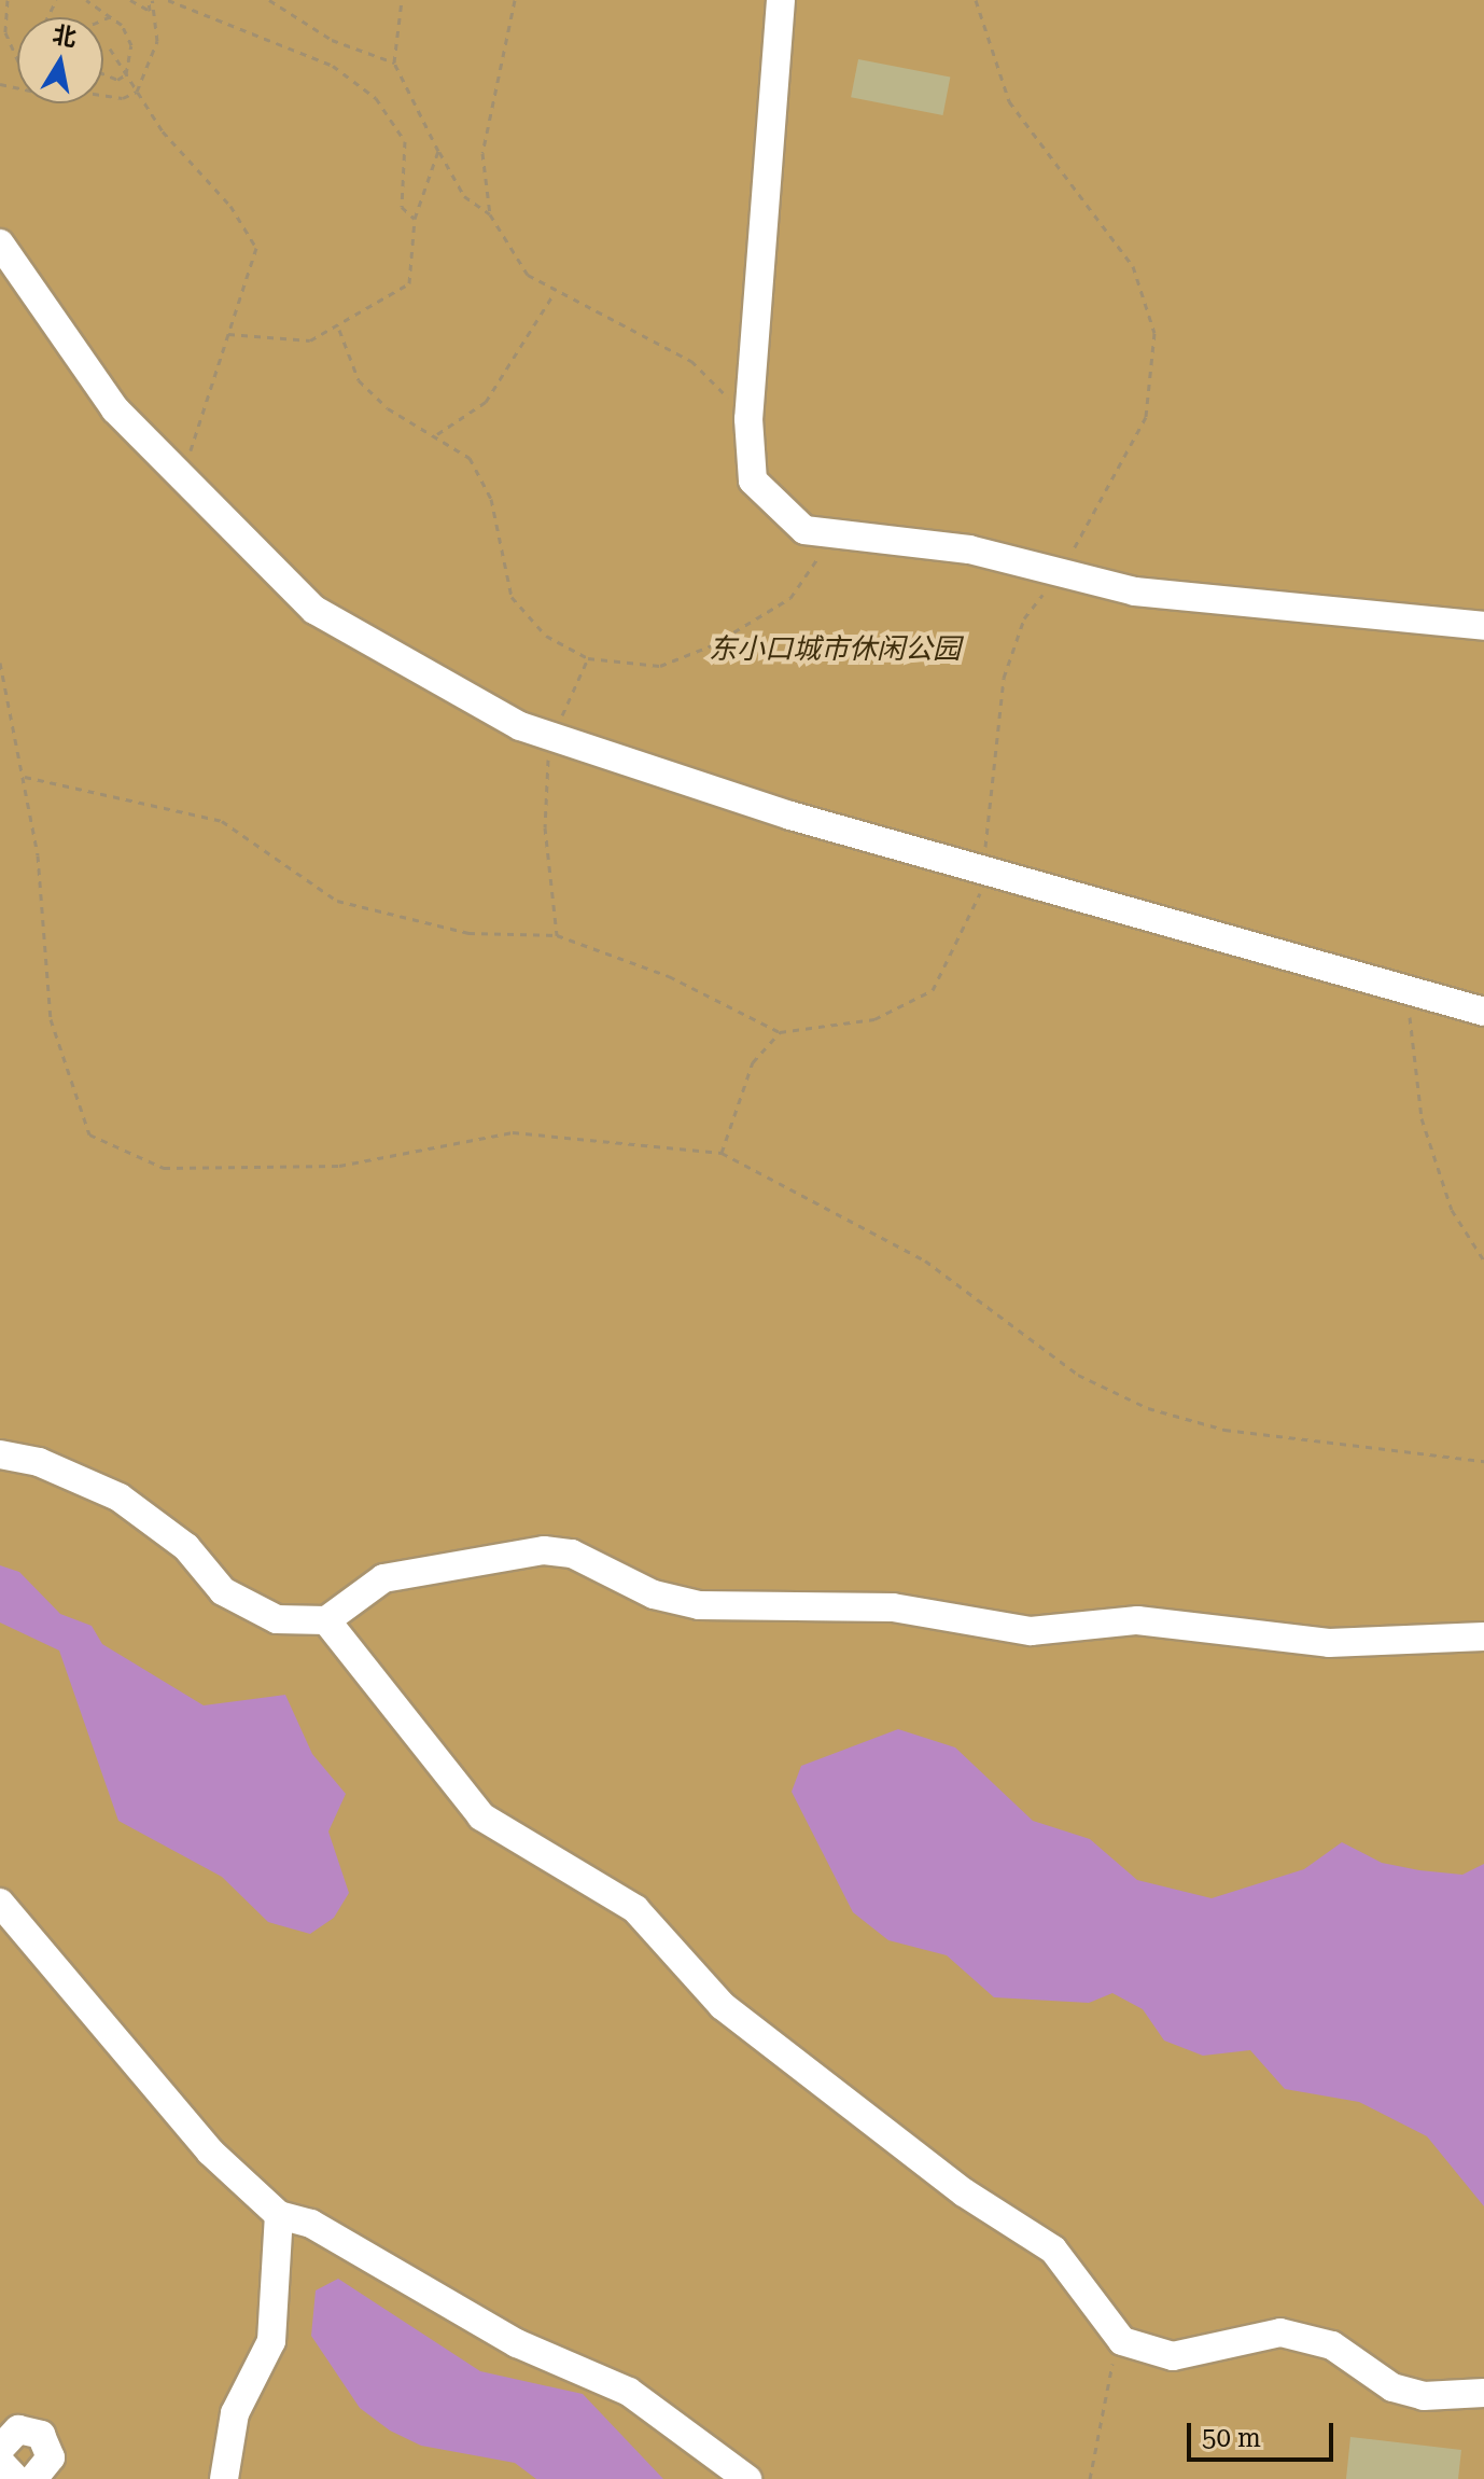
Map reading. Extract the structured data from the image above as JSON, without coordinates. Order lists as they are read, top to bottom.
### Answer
{
  "parks": ["东小口城市休闲公园"],
  "scale_bar": "50 m",
  "north": "top"
}
